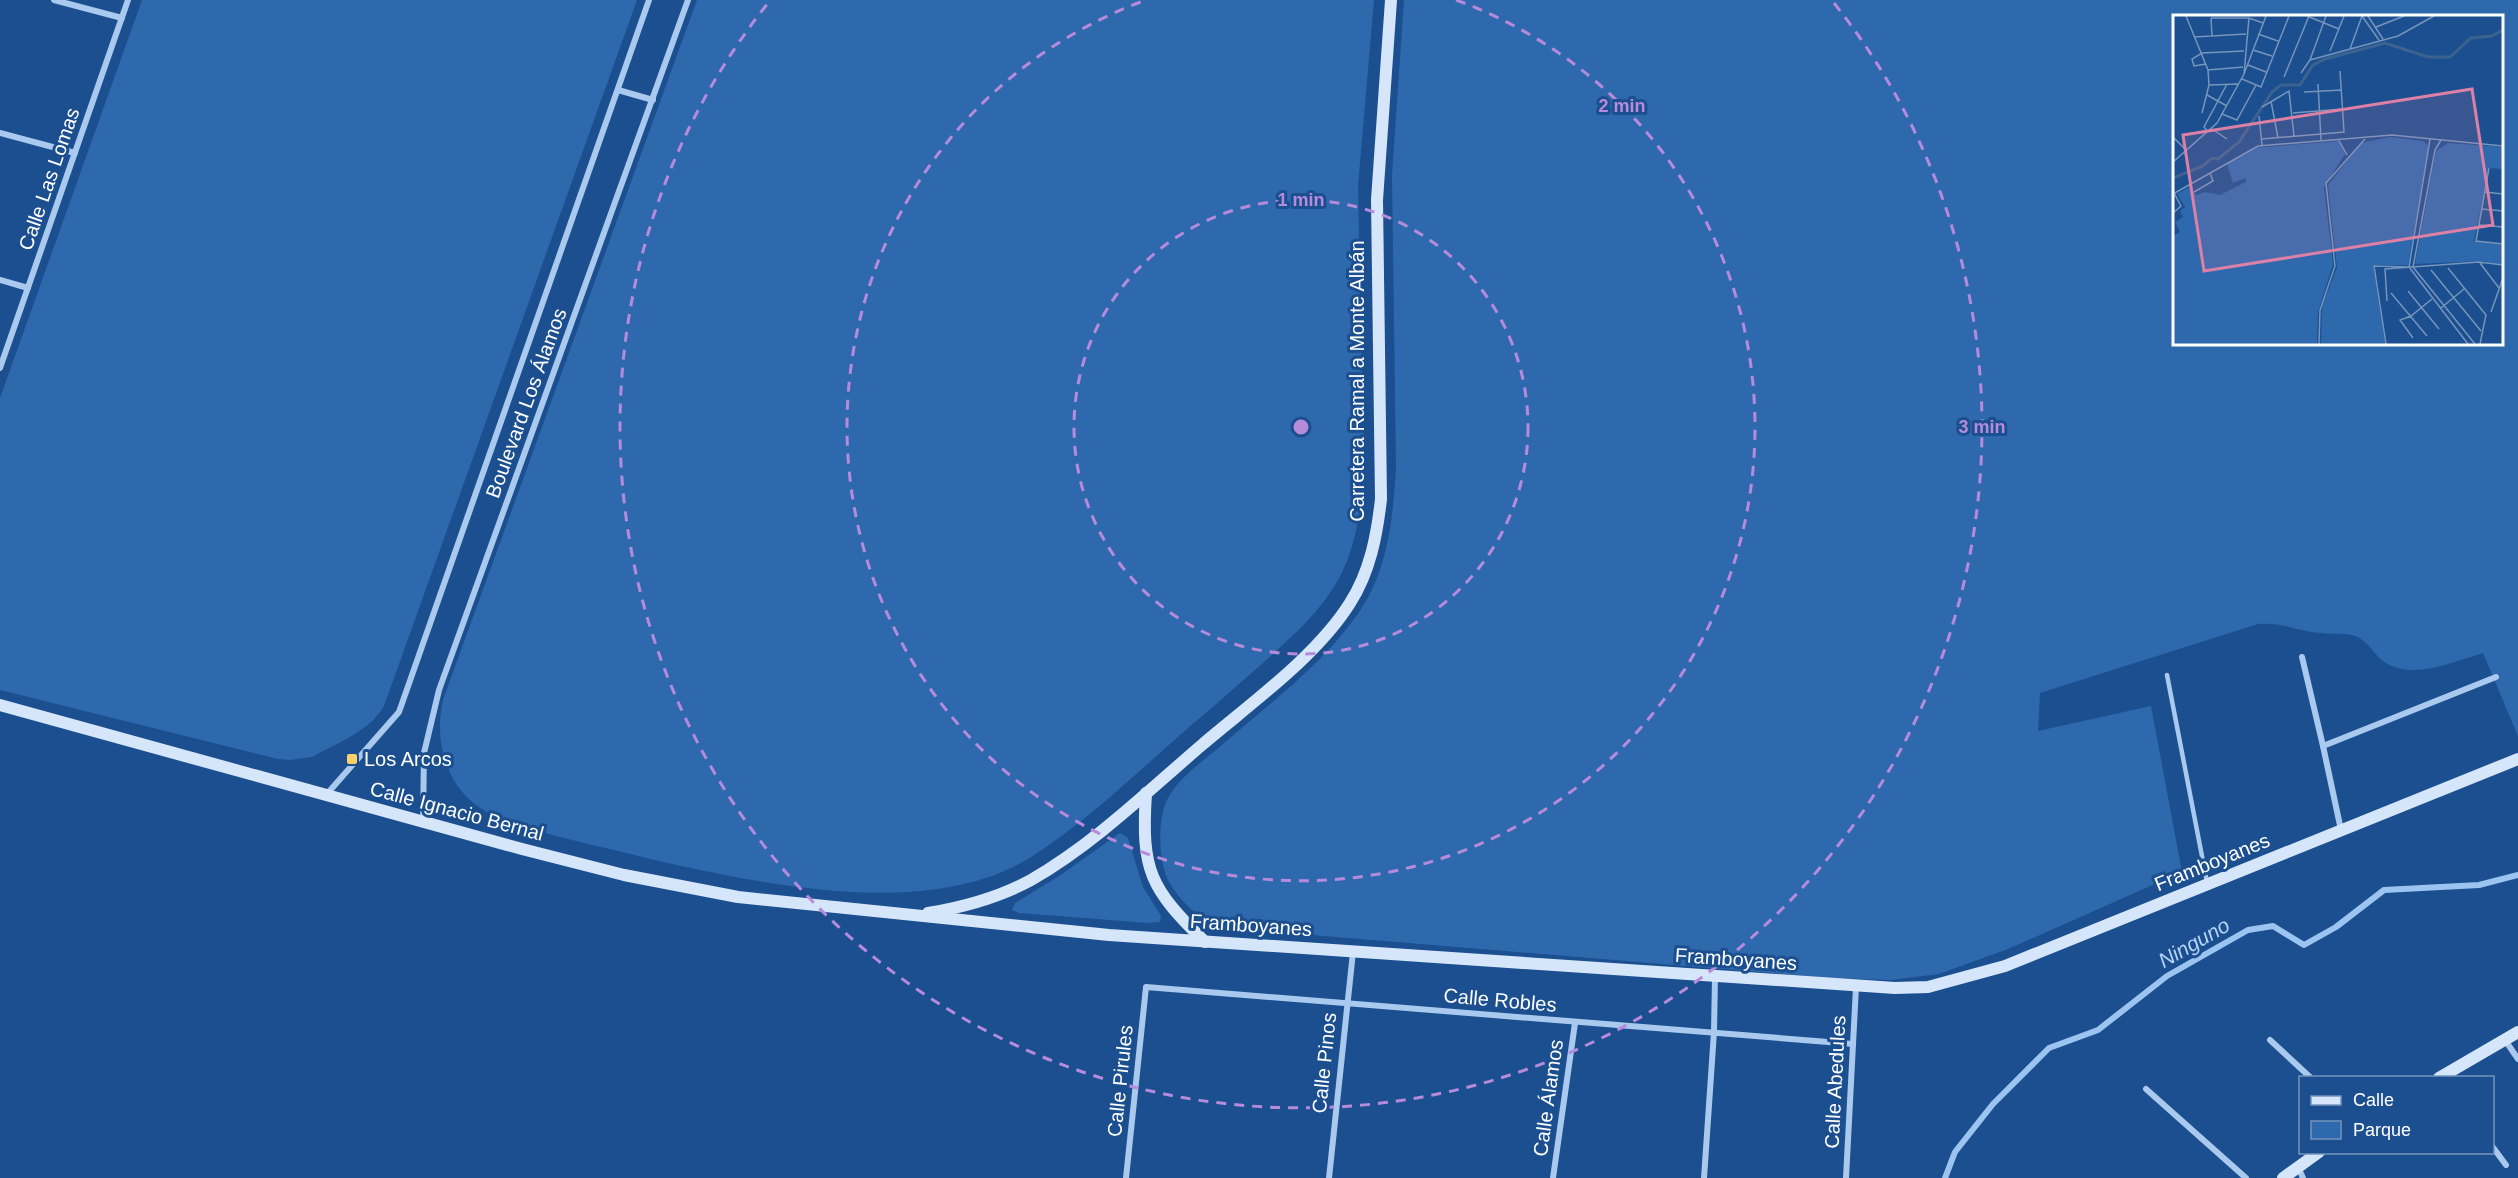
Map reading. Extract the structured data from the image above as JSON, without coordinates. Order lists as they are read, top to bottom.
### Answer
{
  "streets": {
    "main road": ["Carretera Ramal a Monte Albán", "Calle Ignacio Bernal", "Framboyanes"],
    "street": [
      "Calle Las Lomas",
      "Boulevard Los Álamos",
      "Calle Robles",
      "Calle Pinos",
      "Calle Pirules",
      "Calle Abedules",
      "Calle Álamos"
    ]
  },
  "crossings": [
    ["Carretera Ramal a Monte Albán", "Calle Ignacio Bernal"],
    ["Carretera Ramal a Monte Albán", "Framboyanes"],
    ["Boulevard Los Álamos", "Calle Ignacio Bernal"],
    ["Calle Ignacio Bernal", "Framboyanes"],
    ["Framboyanes", "Calle Pinos"],
    ["Framboyanes", "Calle Abedules"],
    ["Calle Robles", "Calle Pinos"],
    ["Calle Robles", "Calle Pirules"],
    ["Calle Robles", "Calle Abedules"],
    ["Calle Robles", "Calle Álamos"]
  ],
  "water": ["Ninguno"],
  "places": {
    "transit": ["Los Arcos"]
  },
  "legend": ["Calle", "Parque"],
  "rings": ["2 min", "1 min", "3 min"]
}
